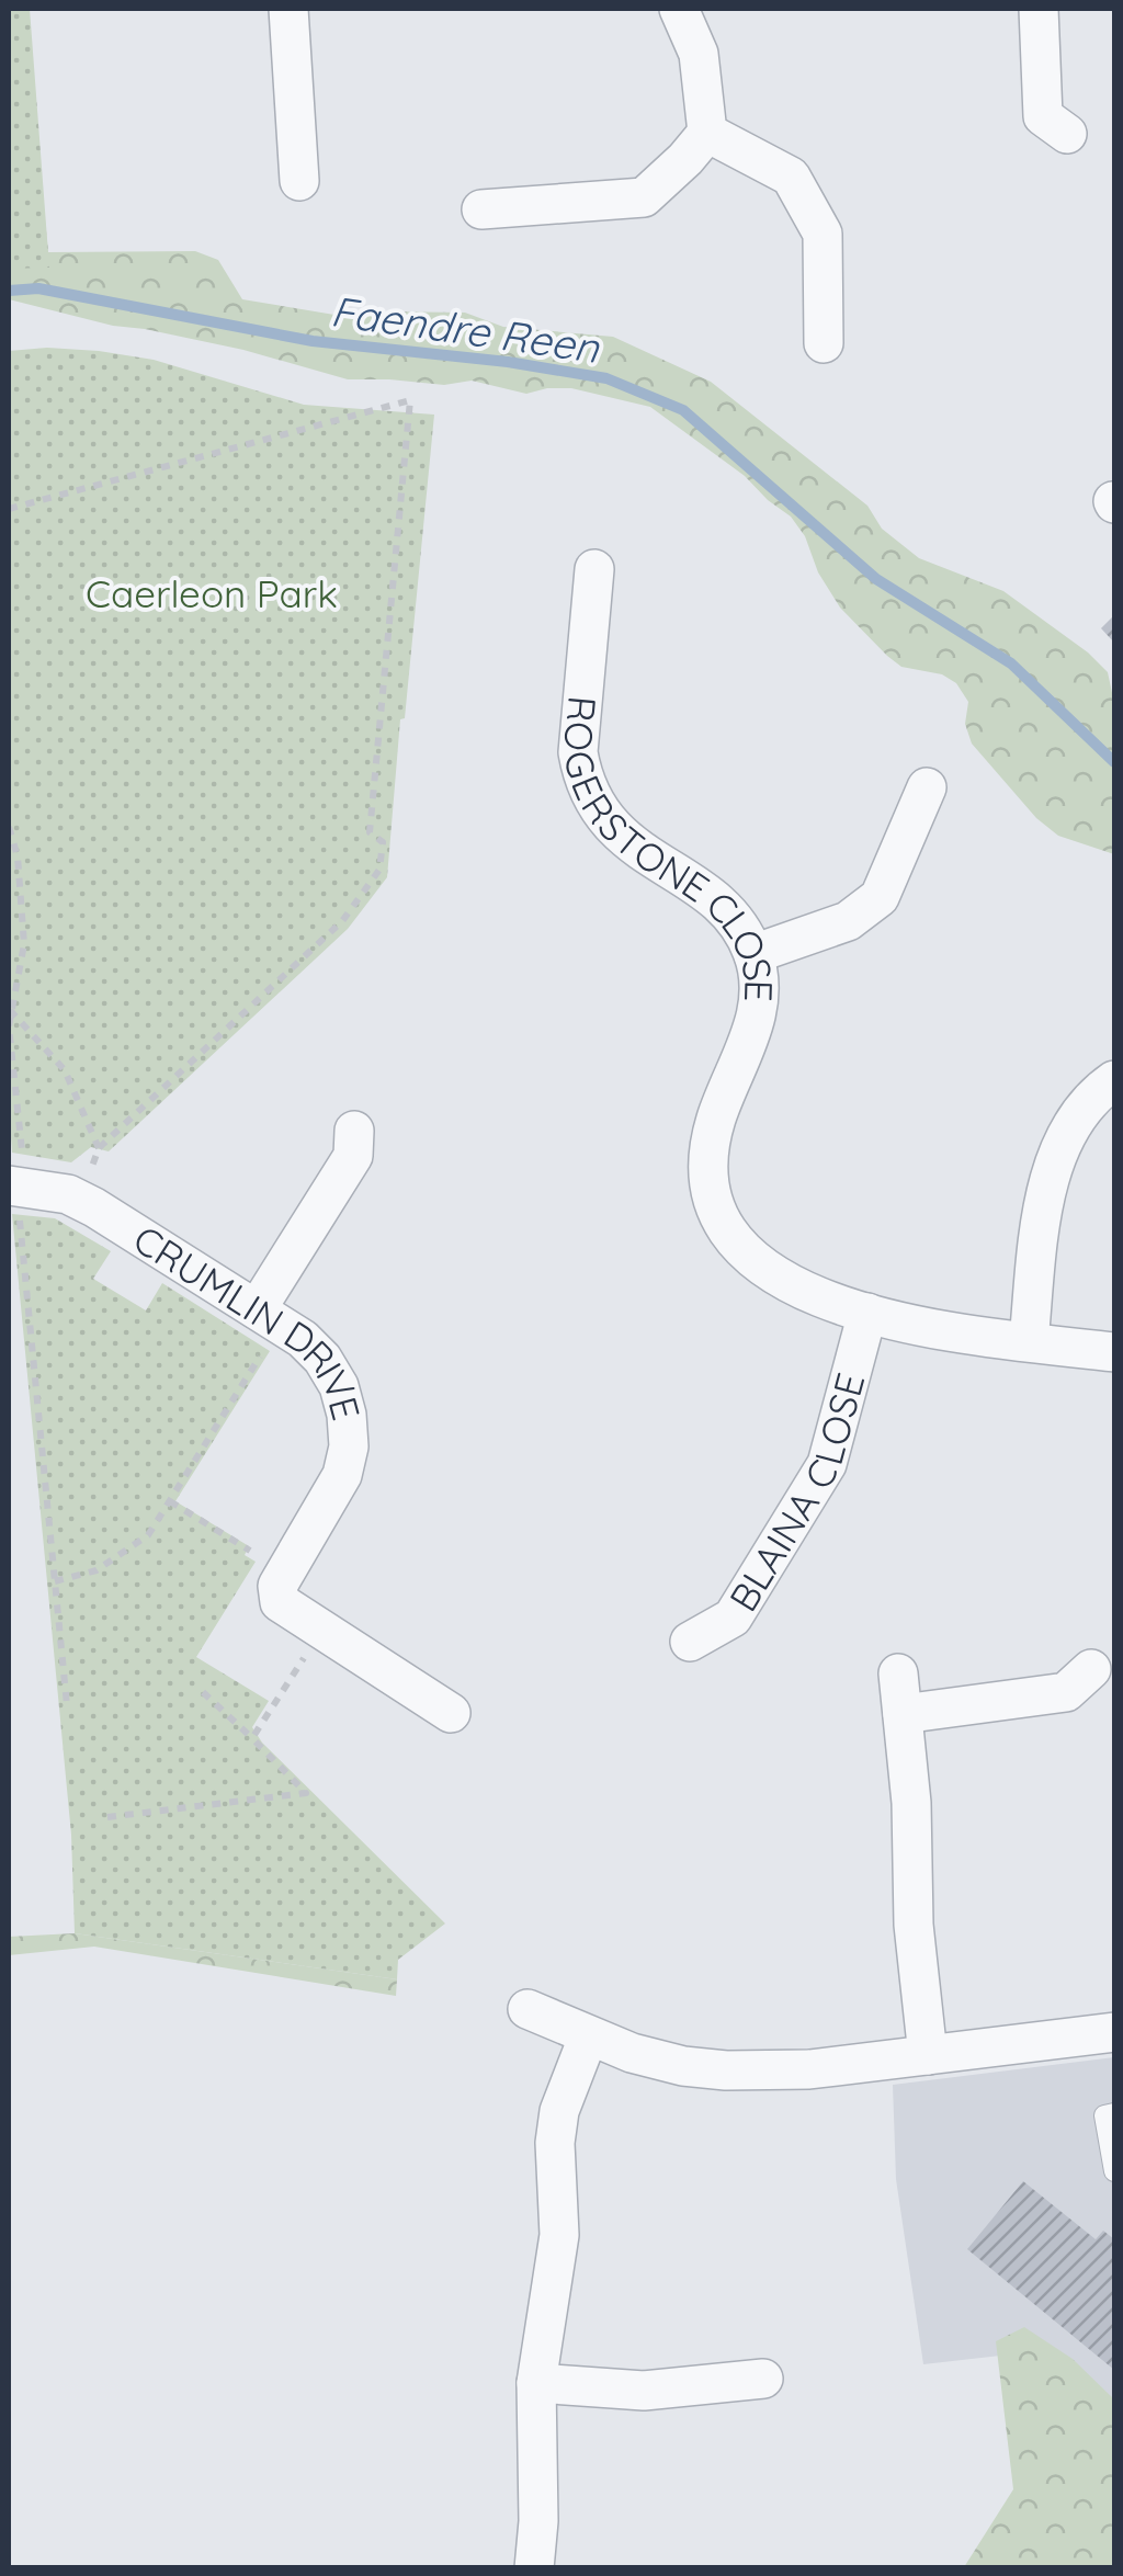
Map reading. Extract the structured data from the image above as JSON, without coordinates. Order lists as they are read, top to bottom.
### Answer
{
  "streets": {
    "street": ["ROGERSTONE CLOSE", "CRUMLIN DRIVE", "BLAINA CLOSE"]
  },
  "crossings": [
    ["ROGERSTONE CLOSE", "BLAINA CLOSE"]
  ],
  "water": ["Faendre Reen"],
  "parks": ["Caerleon Park"]
}
